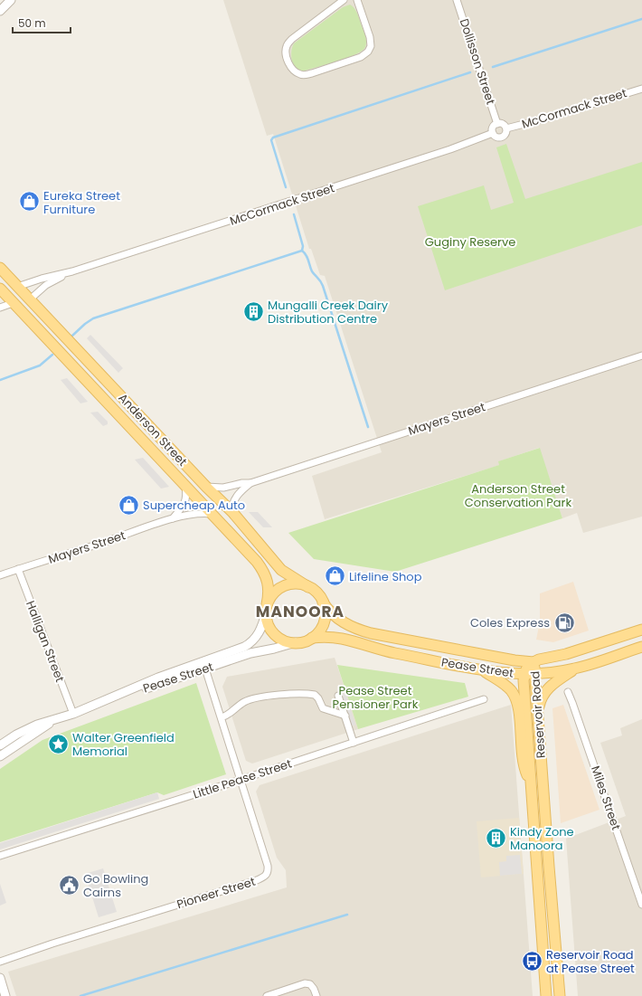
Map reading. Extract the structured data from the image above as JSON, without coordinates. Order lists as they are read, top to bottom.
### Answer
{
  "streets": {
    "main road": [
      "McCormack Street",
      "Anderson Street",
      "Pease Street",
      "Reservoir Road"
    ],
    "street": [
      "Dollisson Street",
      "Mayers Street",
      "Halligan Street",
      "Little Pease Street",
      "Miles Street",
      "Pioneer Street"
    ]
  },
  "crossings": [
    ["Dollisson Street", "McCormack Street"],
    ["McCormack Street", "Anderson Street"],
    ["Mayers Street", "Anderson Street"],
    ["Mayers Street", "Halligan Street"],
    ["Anderson Street", "Pease Street"],
    ["Halligan Street", "Pease Street"],
    ["Pease Street", "Reservoir Road"],
    ["Pease Street", "Pioneer Street"],
    ["Little Pease Street", "Pioneer Street"]
  ],
  "districts": ["MANOORA"],
  "parks": ["Guginy Reserve", "Anderson Street Conservation Park", "Pease Street Pensioner Park"],
  "places": {
    "shop": ["Eureka Street Furniture", "Supercheap Auto", "Lifeline Shop"],
    "building": ["Mungalli Creek Dairy Distribution Centre", "Kindy Zone Manoora"],
    "fuel station": ["Coles Express"],
    "place": ["Walter Greenfield Memorial"],
    "public building": ["Go Bowling Cairns"],
    "bus stop": ["Reservoir Road at Pease Street"]
  },
  "scale_bar": "50 m"
}
